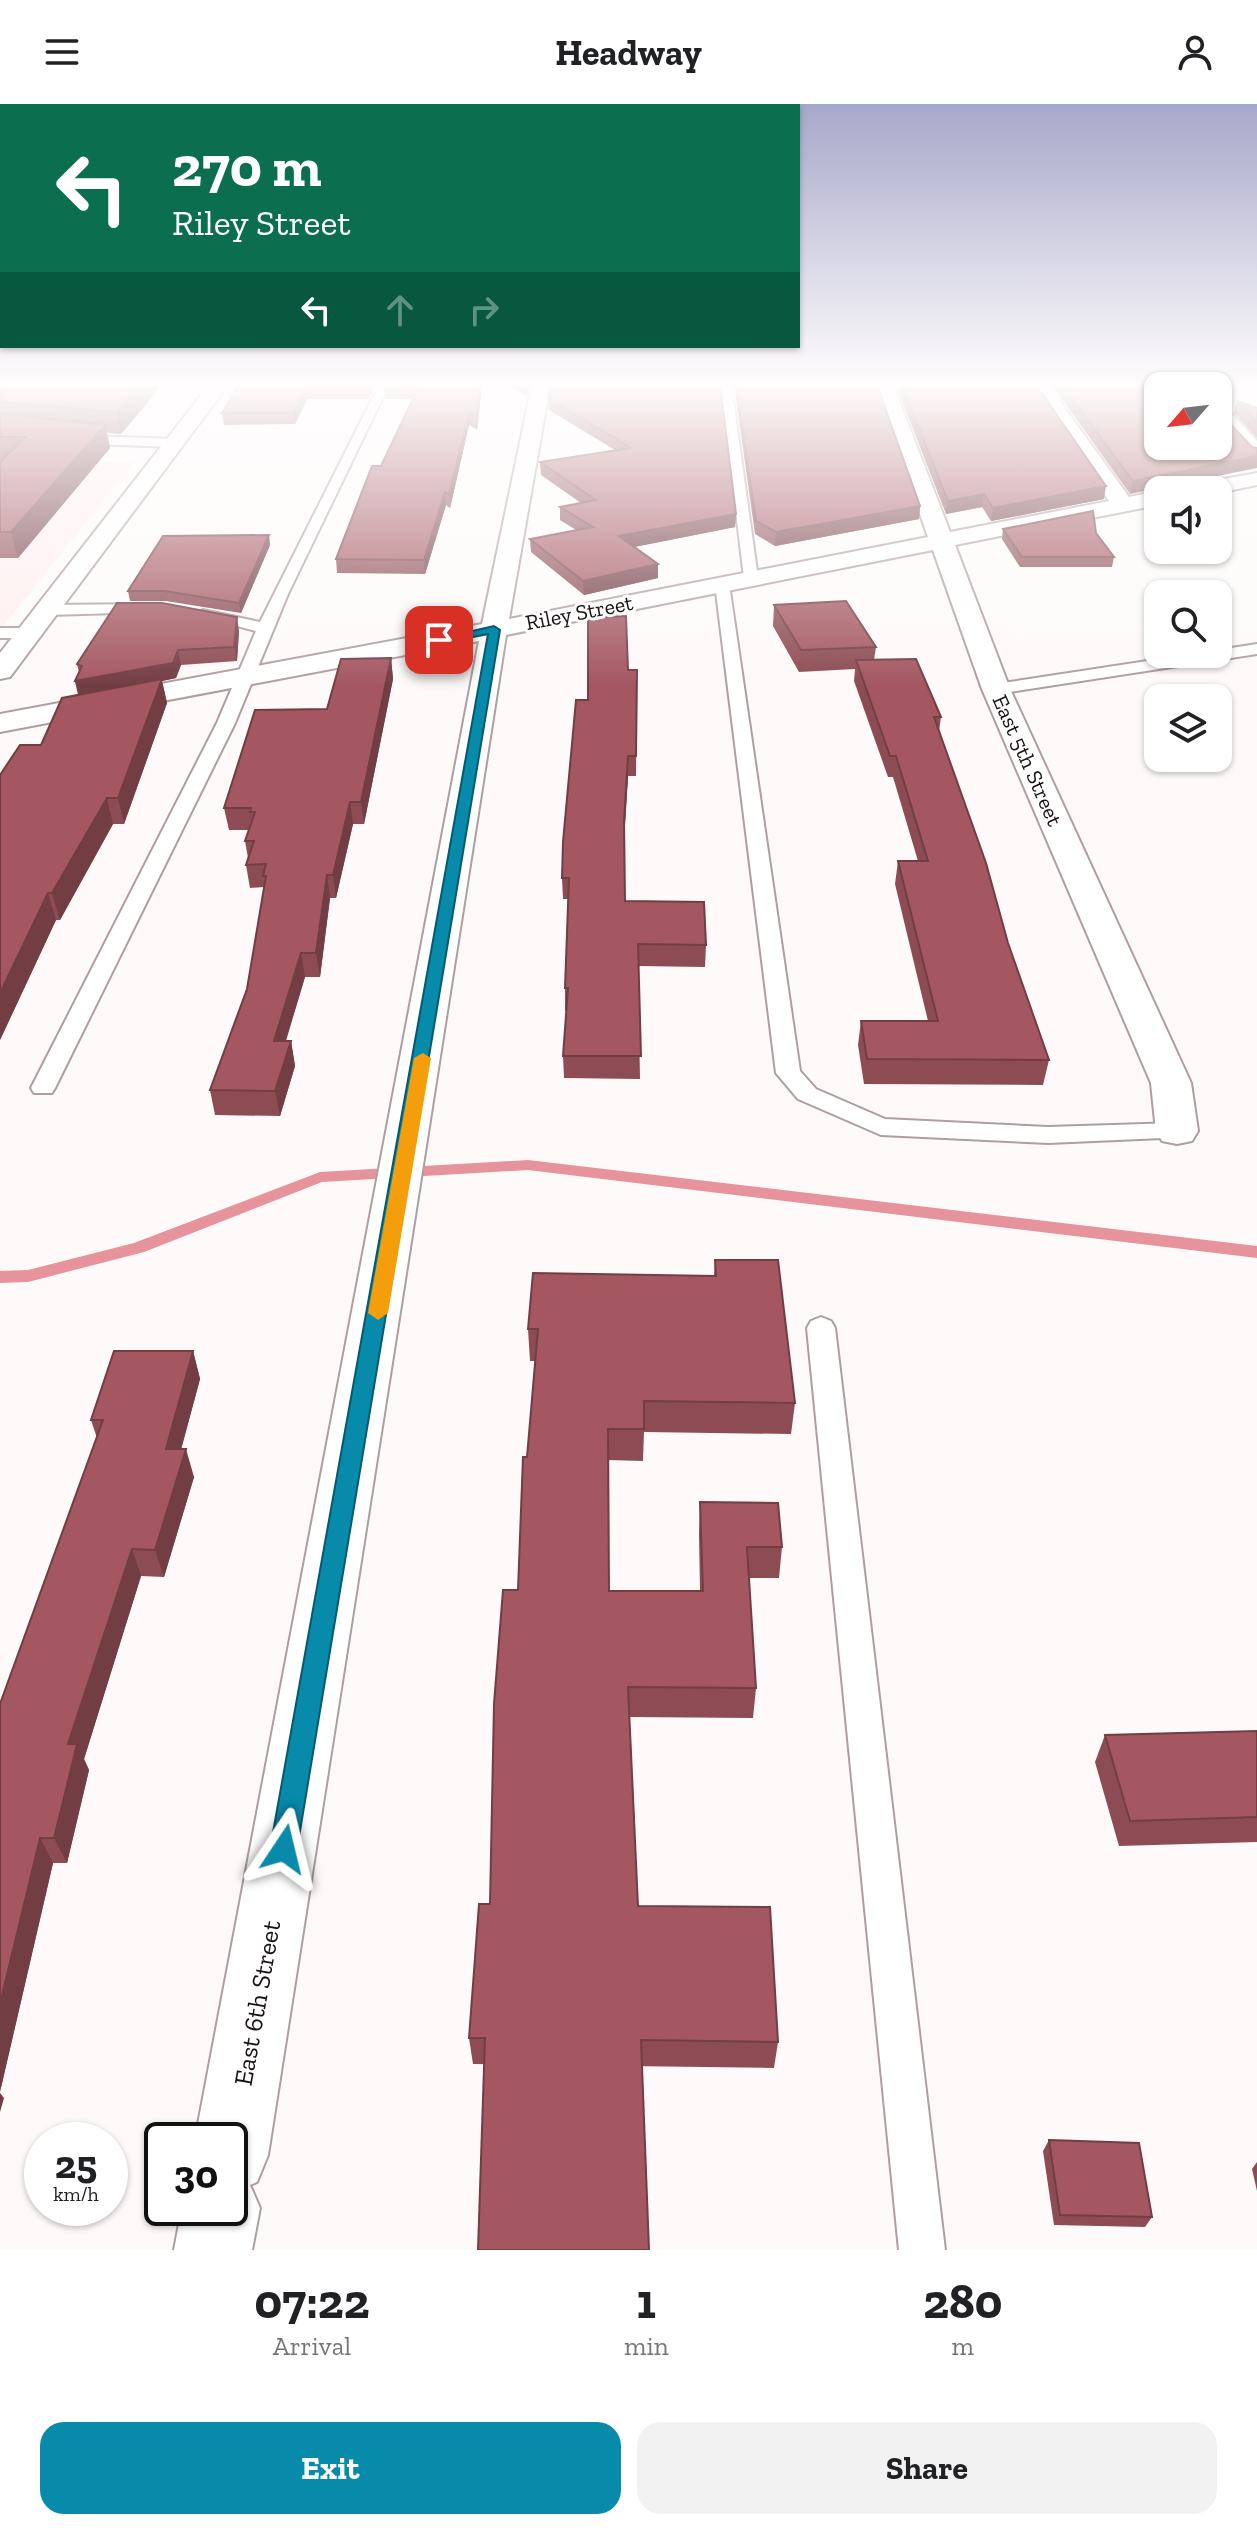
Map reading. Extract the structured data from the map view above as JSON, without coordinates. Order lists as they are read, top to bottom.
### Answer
{
  "streets": {
    "street": ["Riley Street", "East 5th Street", "East 6th Street"]
  },
  "crossings": [
    ["Riley Street", "East 5th Street"],
    ["Riley Street", "East 6th Street"]
  ],
  "north": "bottom left",
  "page": {
    "header": "Headway",
    "turn": ["270 m", "Riley Street"],
    "speed": "25 km/h",
    "limit": "30",
    "eta": [
      "07:22",
      "Arrival",
      "1",
      "min",
      "280",
      "m"
    ],
    "buttons": ["Exit", "Share"]
  }
}
